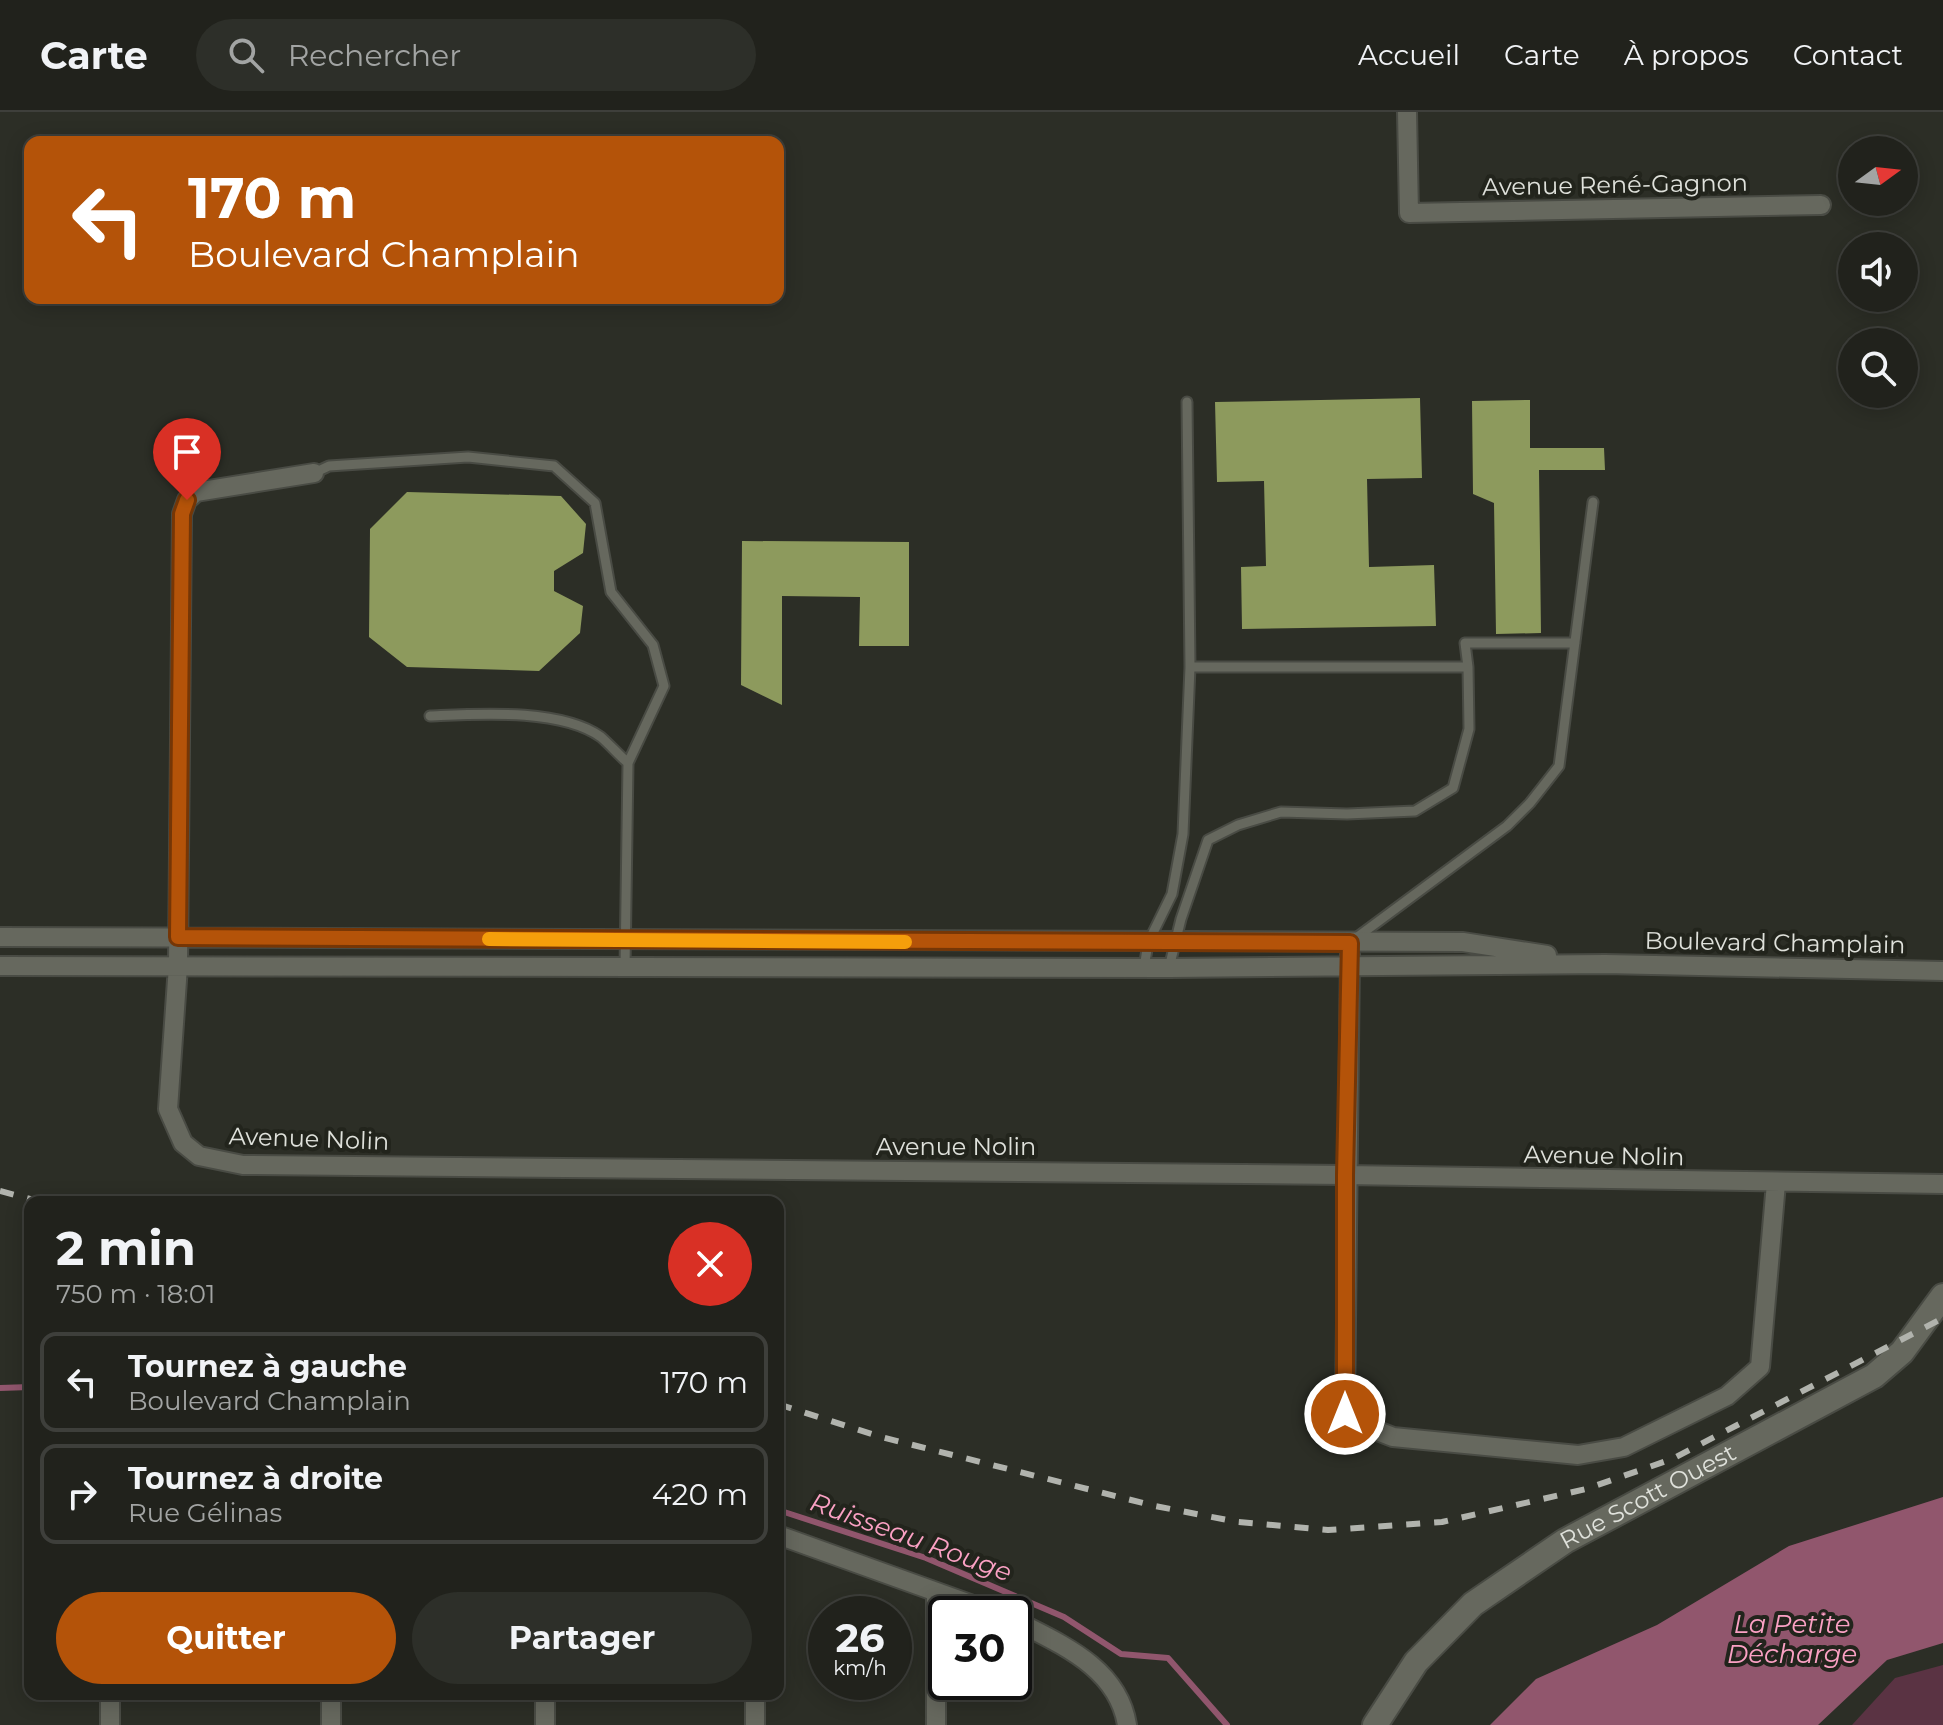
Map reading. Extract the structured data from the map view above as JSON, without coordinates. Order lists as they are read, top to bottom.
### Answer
{
  "streets": {
    "street": [
      "Avenue René-Gagnon",
      "Boulevard Champlain",
      "Avenue Nolin",
      "Rue Scott Ouest"
    ]
  },
  "crossings": [
    ["Boulevard Champlain", "Avenue Nolin"]
  ],
  "water": ["Ruisseau Rouge", "La Petite Décharge"],
  "north": "right",
  "page": {
    "header": "Carte",
    "search": "Rechercher",
    "nav": [
      "Accueil",
      "Carte",
      "À propos",
      "Contact"
    ],
    "turn": ["170 m", "Boulevard Champlain"],
    "heading": ["2 min", "750 m · 18:01"],
    "list": [
      {
        "name": "Tournez à gauche",
        "note": "Boulevard Champlain",
        "value": "170 m"
      },
      {
        "name": "Tournez à droite",
        "note": "Rue Gélinas",
        "value": "420 m"
      }
    ],
    "buttons": ["Quitter", "Partager"],
    "speed": "26 km/h",
    "limit": "30"
  }
}
